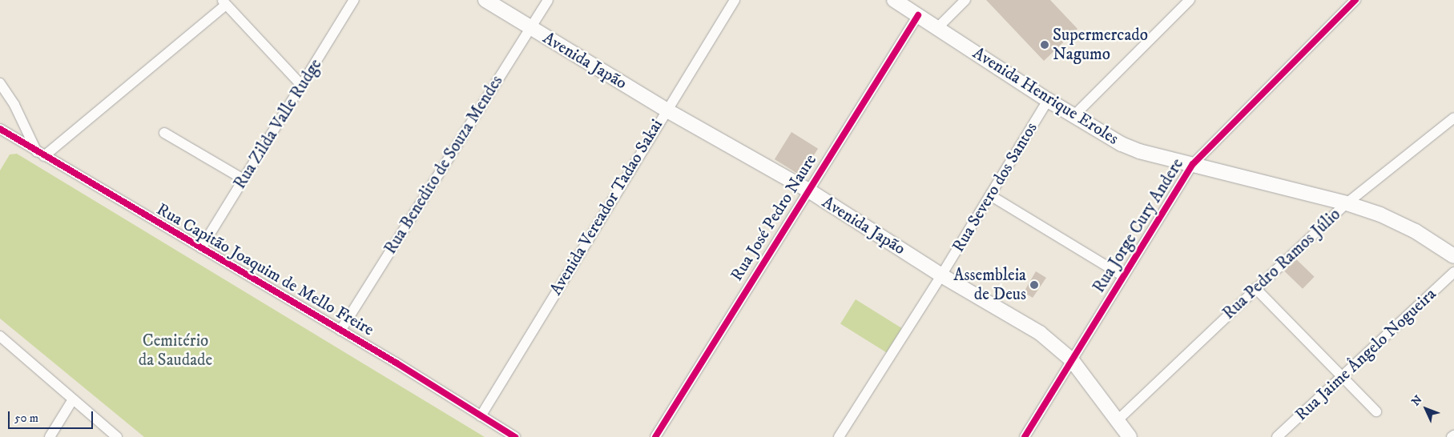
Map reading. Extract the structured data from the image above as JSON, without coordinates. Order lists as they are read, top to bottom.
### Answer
{
  "streets": {
    "main road": ["Avenida Japão", "Avenida Henrique Eroles"],
    "street": [
      "Rua Zilda Valle Rudge",
      "Rua Benedito de Souza Mendes",
      "Rua Severo dos Santos",
      "Avenida Vereador Tadao Sakai",
      "Rua José Pedro Naure",
      "Rua Jorge Cury Andere",
      "Rua Pedro Ramos Júlio",
      "Rua Capitão Joaquim de Mello Freire",
      "Rua Jaime Ângelo Nogueira"
    ]
  },
  "crossings": [
    ["Avenida Japão", "Rua Benedito de Souza Mendes"],
    ["Avenida Japão", "Rua Severo dos Santos"],
    ["Avenida Japão", "Avenida Vereador Tadao Sakai"],
    ["Avenida Japão", "Rua José Pedro Naure"],
    ["Avenida Japão", "Rua Jorge Cury Andere"],
    ["Avenida Japão", "Rua Pedro Ramos Júlio"],
    ["Avenida Henrique Eroles", "Rua Severo dos Santos"],
    ["Avenida Henrique Eroles", "Rua José Pedro Naure"],
    ["Avenida Henrique Eroles", "Rua Jorge Cury Andere"],
    ["Avenida Henrique Eroles", "Rua Pedro Ramos Júlio"],
    ["Rua Zilda Valle Rudge", "Rua Capitão Joaquim de Mello Freire"],
    ["Rua Benedito de Souza Mendes", "Rua Capitão Joaquim de Mello Freire"],
    ["Avenida Vereador Tadao Sakai", "Rua Capitão Joaquim de Mello Freire"]
  ],
  "parks": ["Cemitério da Saudade"],
  "places": ["Supermercado Nagumo", "Assembleia de Deus"],
  "scale_bar": "50 m",
  "north": "top left"
}
